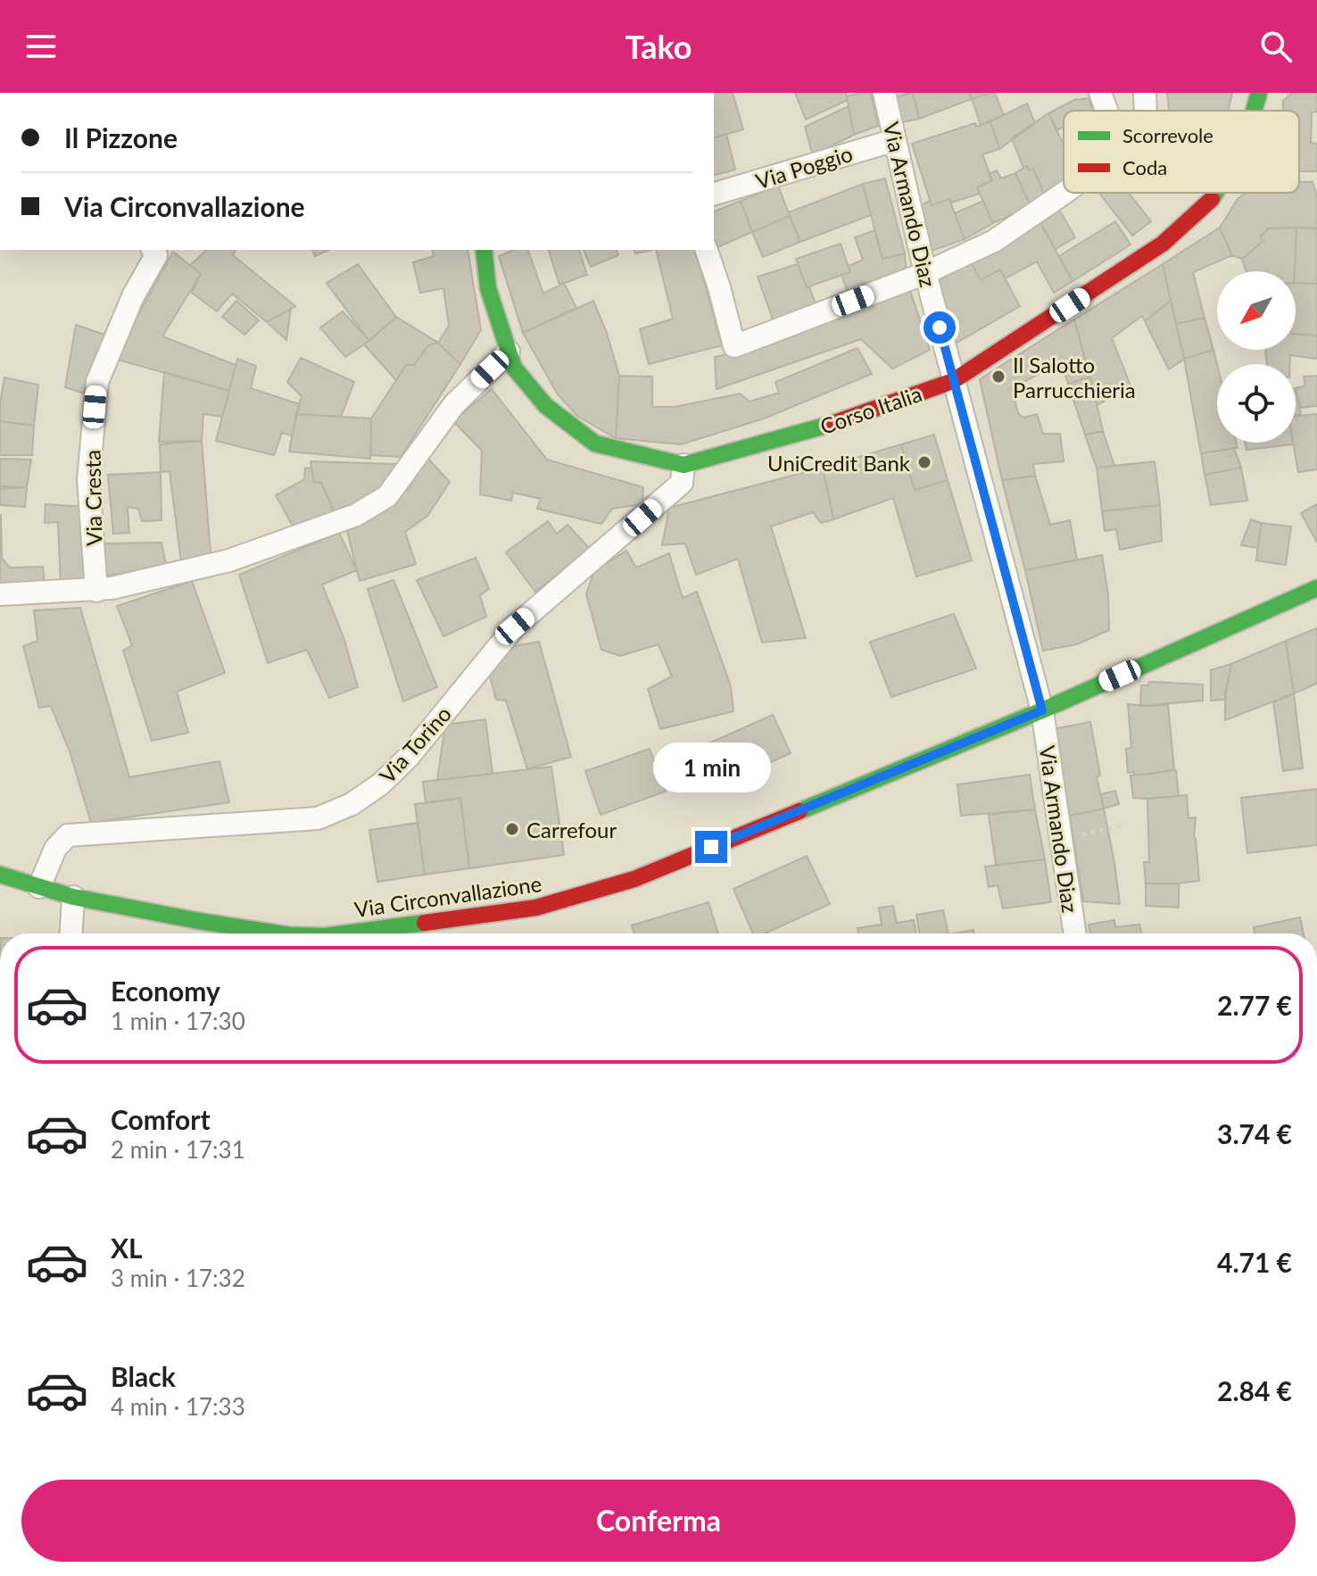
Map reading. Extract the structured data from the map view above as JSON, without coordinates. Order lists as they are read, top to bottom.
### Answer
{
  "streets": {
    "main road": ["Corso Italia", "Via Circonvallazione"],
    "street": [
      "Via Poggio",
      "Via Armando Diaz",
      "Via Cresta",
      "Via Torino"
    ]
  },
  "crossings": [
    ["Via Poggio", "Via Armando Diaz"],
    ["Via Armando Diaz", "Corso Italia"],
    ["Via Armando Diaz", "Via Circonvallazione"],
    ["Corso Italia", "Via Torino"],
    ["Via Torino", "Via Circonvallazione"]
  ],
  "places": ["Il Salotto Parrucchieria", "UniCredit Bank", "Carrefour"],
  "legend": ["Scorrevole", "Coda"],
  "north": "bottom left",
  "page": {
    "header": "Tako",
    "banner": ["Il Pizzone", "Via Circonvallazione"],
    "bubble": "1 min",
    "list": [
      {
        "name": "Economy",
        "note": "1 min · 17:30",
        "value": "2.77 €"
      },
      {
        "name": "Comfort",
        "note": "2 min · 17:31",
        "value": "3.74 €"
      },
      {
        "name": "XL",
        "note": "3 min · 17:32",
        "value": "4.71 €"
      },
      {
        "name": "Black",
        "note": "4 min · 17:33",
        "value": "2.84 €"
      }
    ],
    "buttons": "Conferma"
  }
}
